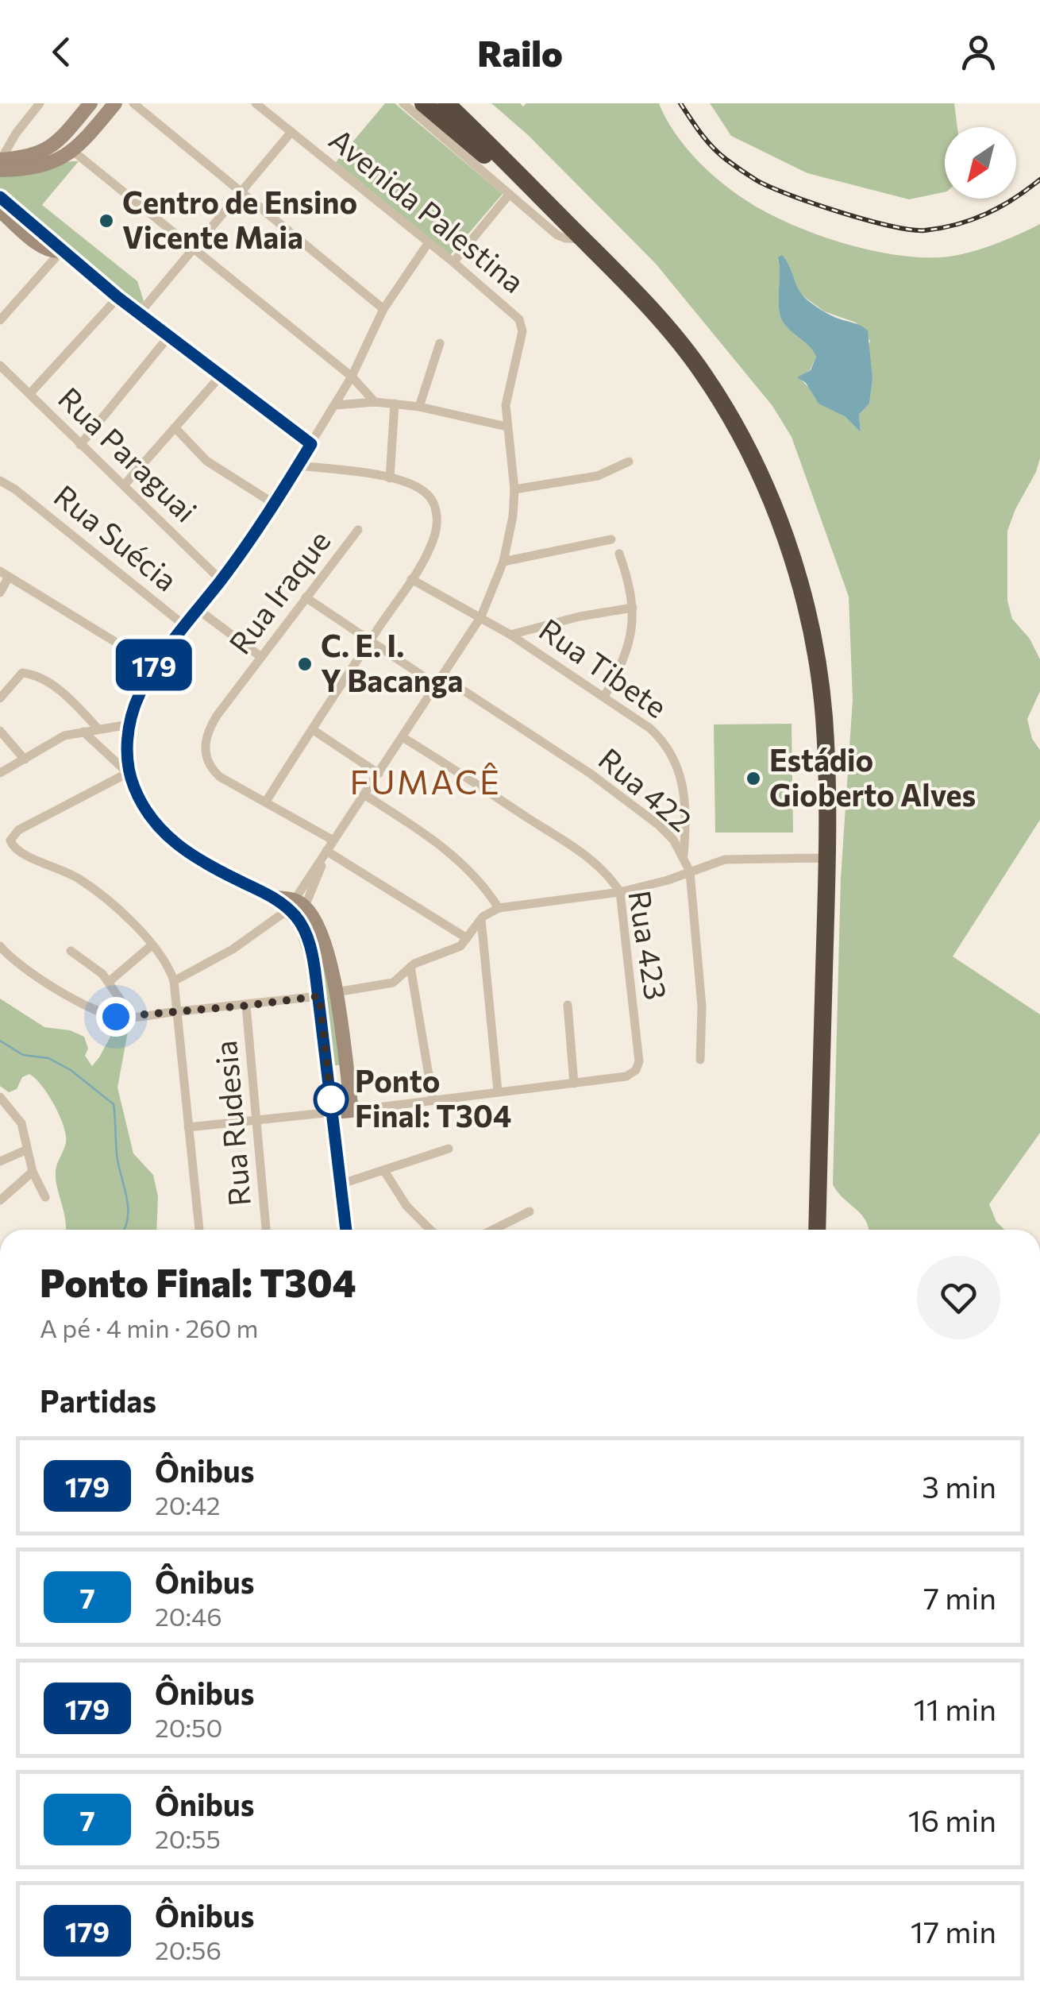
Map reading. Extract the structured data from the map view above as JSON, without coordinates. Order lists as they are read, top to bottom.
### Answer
{
  "streets": {
    "street": [
      "Avenida Palestina",
      "Rua Paraguai",
      "Rua Suécia",
      "Rua Iraque",
      "Rua Tibete",
      "Rua 422",
      "Rua 423",
      "Rua Rudesia"
    ]
  },
  "crossings": [
    ["Rua Iraque", "Rua 422"],
    ["Rua Tibete", "Rua 422"]
  ],
  "districts": ["FUMACÊ"],
  "places": [
    "Centro de Ensino Vicente Maia",
    "C. E. I. Y Bacanga",
    "Estádio Gioberto Alves",
    "Ponto Final: T304"
  ],
  "lines": ["bus line 179"],
  "north": "bottom left",
  "page": {
    "header": "Railo",
    "on_map": "179",
    "heading": [
      ["Ponto Final: T304", "A pé · 4 min · 260 m"],
      "Partidas"
    ],
    "list": [
      {
        "mark": "179",
        "name": "Ônibus",
        "note": "20:42",
        "value": "3 min"
      },
      {
        "mark": "7",
        "name": "Ônibus",
        "note": "20:46",
        "value": "7 min"
      },
      {
        "mark": "179",
        "name": "Ônibus",
        "note": "20:50",
        "value": "11 min"
      },
      {
        "mark": "7",
        "name": "Ônibus",
        "note": "20:55",
        "value": "16 min"
      },
      {
        "mark": "179",
        "name": "Ônibus",
        "note": "20:56",
        "value": "17 min"
      }
    ]
  }
}
